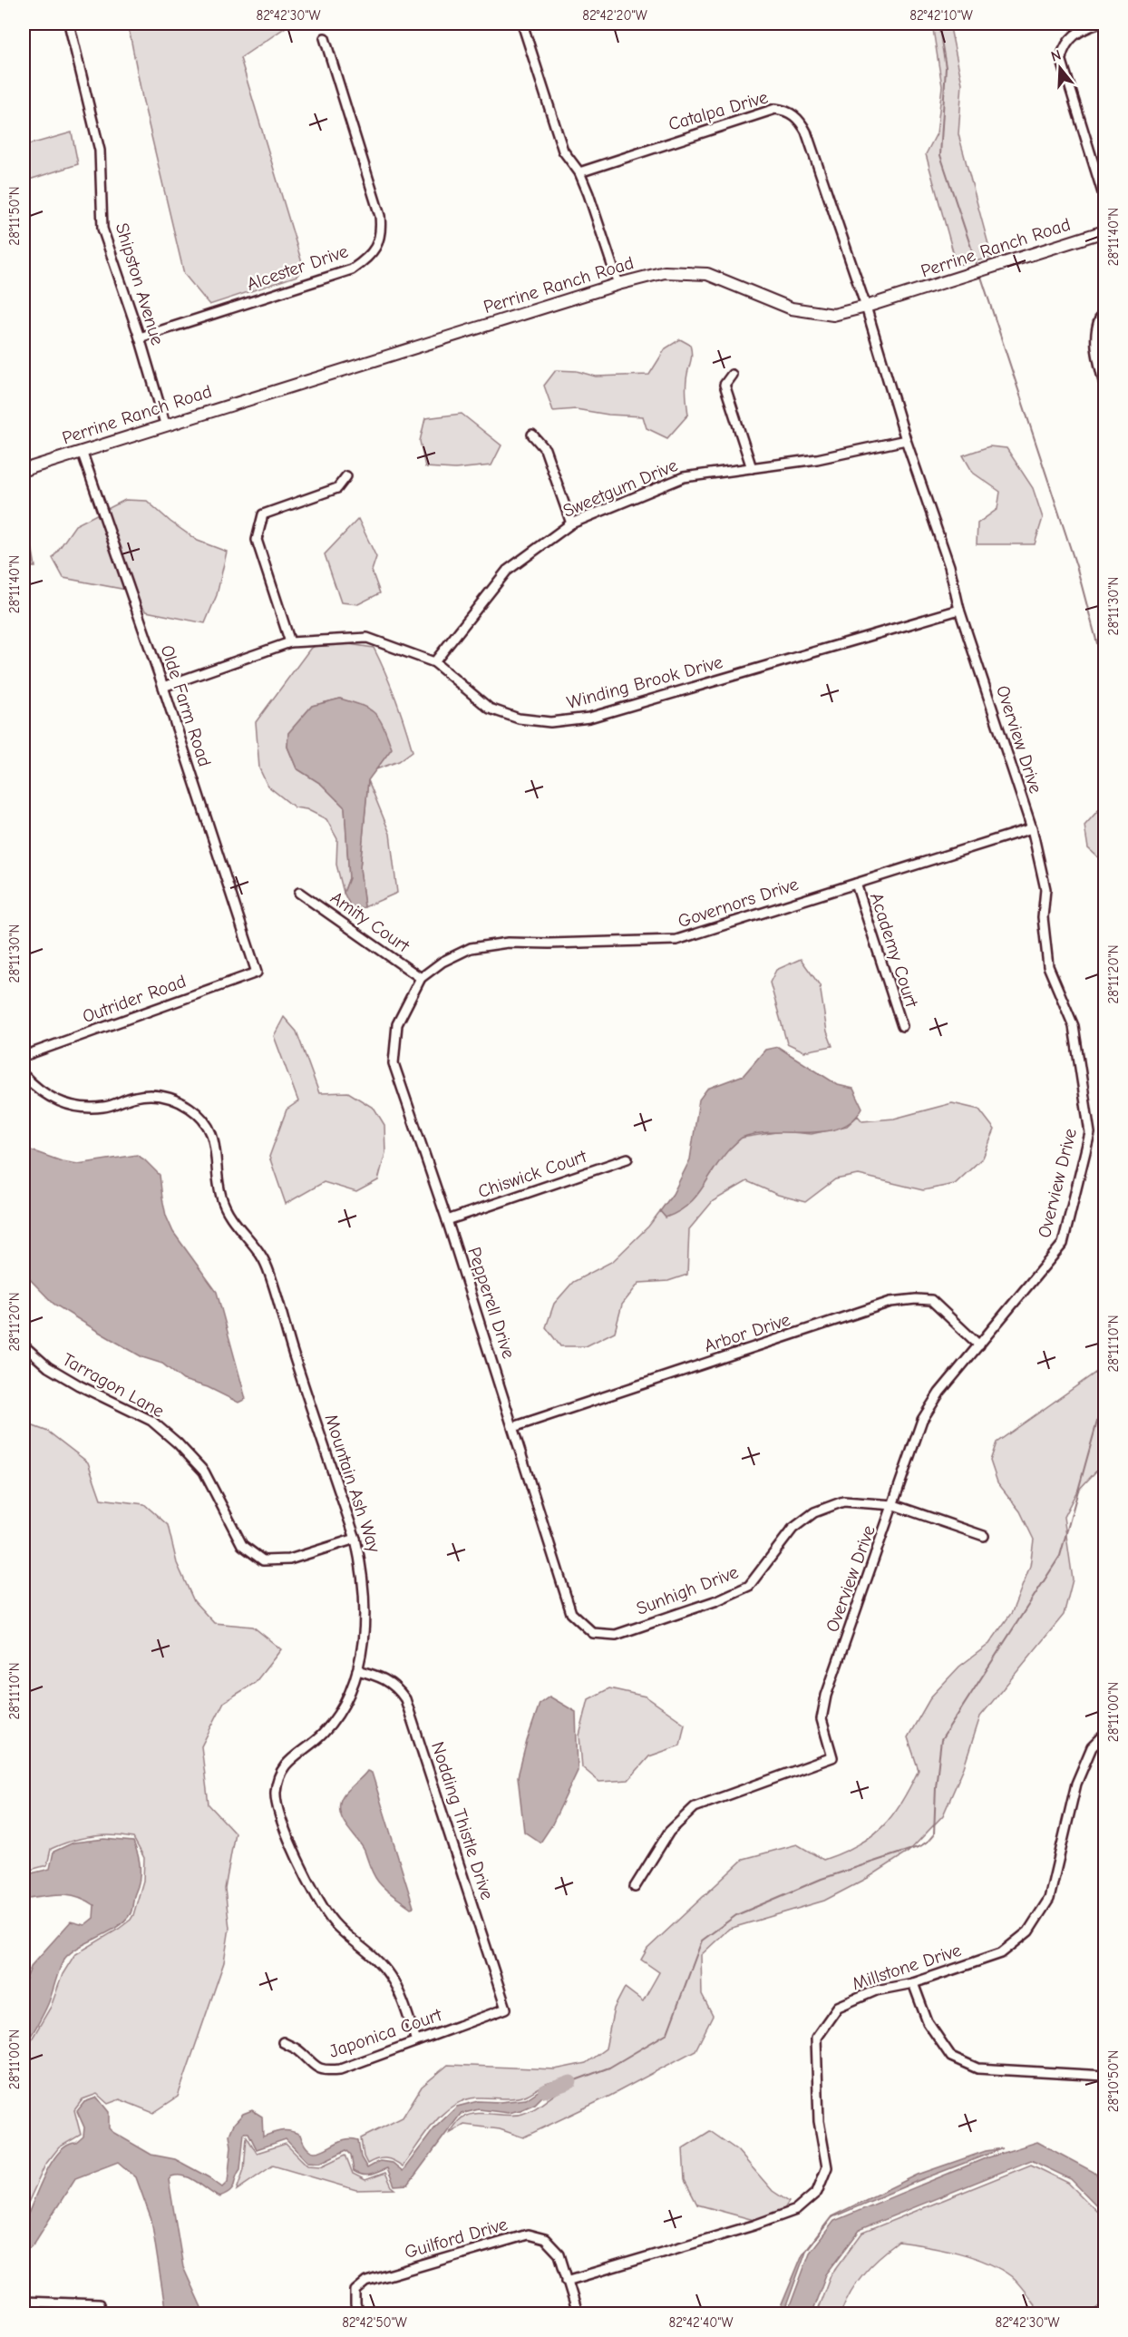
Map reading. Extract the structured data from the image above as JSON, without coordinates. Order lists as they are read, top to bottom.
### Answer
{
  "streets": {
    "street": [
      "Catalpa Drive",
      "Perrine Ranch Road",
      "Alcester Drive",
      "Shipston Avenue",
      "Sweetgum Drive",
      "Winding Brook Drive",
      "Olde Farm Road",
      "Overview Drive",
      "Governors Drive",
      "Amity Court",
      "Academy Court",
      "Outrider Road",
      "Chiswick Court",
      "Pepperell Drive",
      "Arbor Drive",
      "Tarragon Lane",
      "Mountain Ash Way",
      "Sunhigh Drive",
      "Nodding Thistle Drive",
      "Millstone Drive",
      "Japonica Court",
      "Guilford Drive"
    ]
  },
  "crossings": [
    ["Catalpa Drive", "Perrine Ranch Road"],
    ["Catalpa Drive", "Overview Drive"],
    ["Perrine Ranch Road", "Shipston Avenue"],
    ["Perrine Ranch Road", "Olde Farm Road"],
    ["Perrine Ranch Road", "Overview Drive"],
    ["Alcester Drive", "Shipston Avenue"],
    ["Sweetgum Drive", "Winding Brook Drive"],
    ["Sweetgum Drive", "Overview Drive"],
    ["Winding Brook Drive", "Olde Farm Road"],
    ["Winding Brook Drive", "Overview Drive"],
    ["Olde Farm Road", "Outrider Road"],
    ["Overview Drive", "Governors Drive"],
    ["Overview Drive", "Arbor Drive"],
    ["Overview Drive", "Sunhigh Drive"],
    ["Governors Drive", "Amity Court"],
    ["Governors Drive", "Academy Court"],
    ["Governors Drive", "Pepperell Drive"],
    ["Amity Court", "Pepperell Drive"],
    ["Chiswick Court", "Pepperell Drive"],
    ["Pepperell Drive", "Arbor Drive"],
    ["Pepperell Drive", "Sunhigh Drive"],
    ["Tarragon Lane", "Mountain Ash Way"],
    ["Mountain Ash Way", "Nodding Thistle Drive"],
    ["Mountain Ash Way", "Japonica Court"],
    ["Nodding Thistle Drive", "Japonica Court"],
    ["Millstone Drive", "Guilford Drive"]
  ],
  "north": "top",
  "coordinates": [
    "82°42'30\"W",
    "82°42'20\"W",
    "82°42'10\"W",
    "28°11'50\"N",
    "28°11'40\"N",
    "28°11'30\"N",
    "28°11'20\"N",
    "28°11'10\"N",
    "28°11'00\"N",
    "28°10'50\"N",
    "82°42'50\"W",
    "82°42'40\"W"
  ]
}
